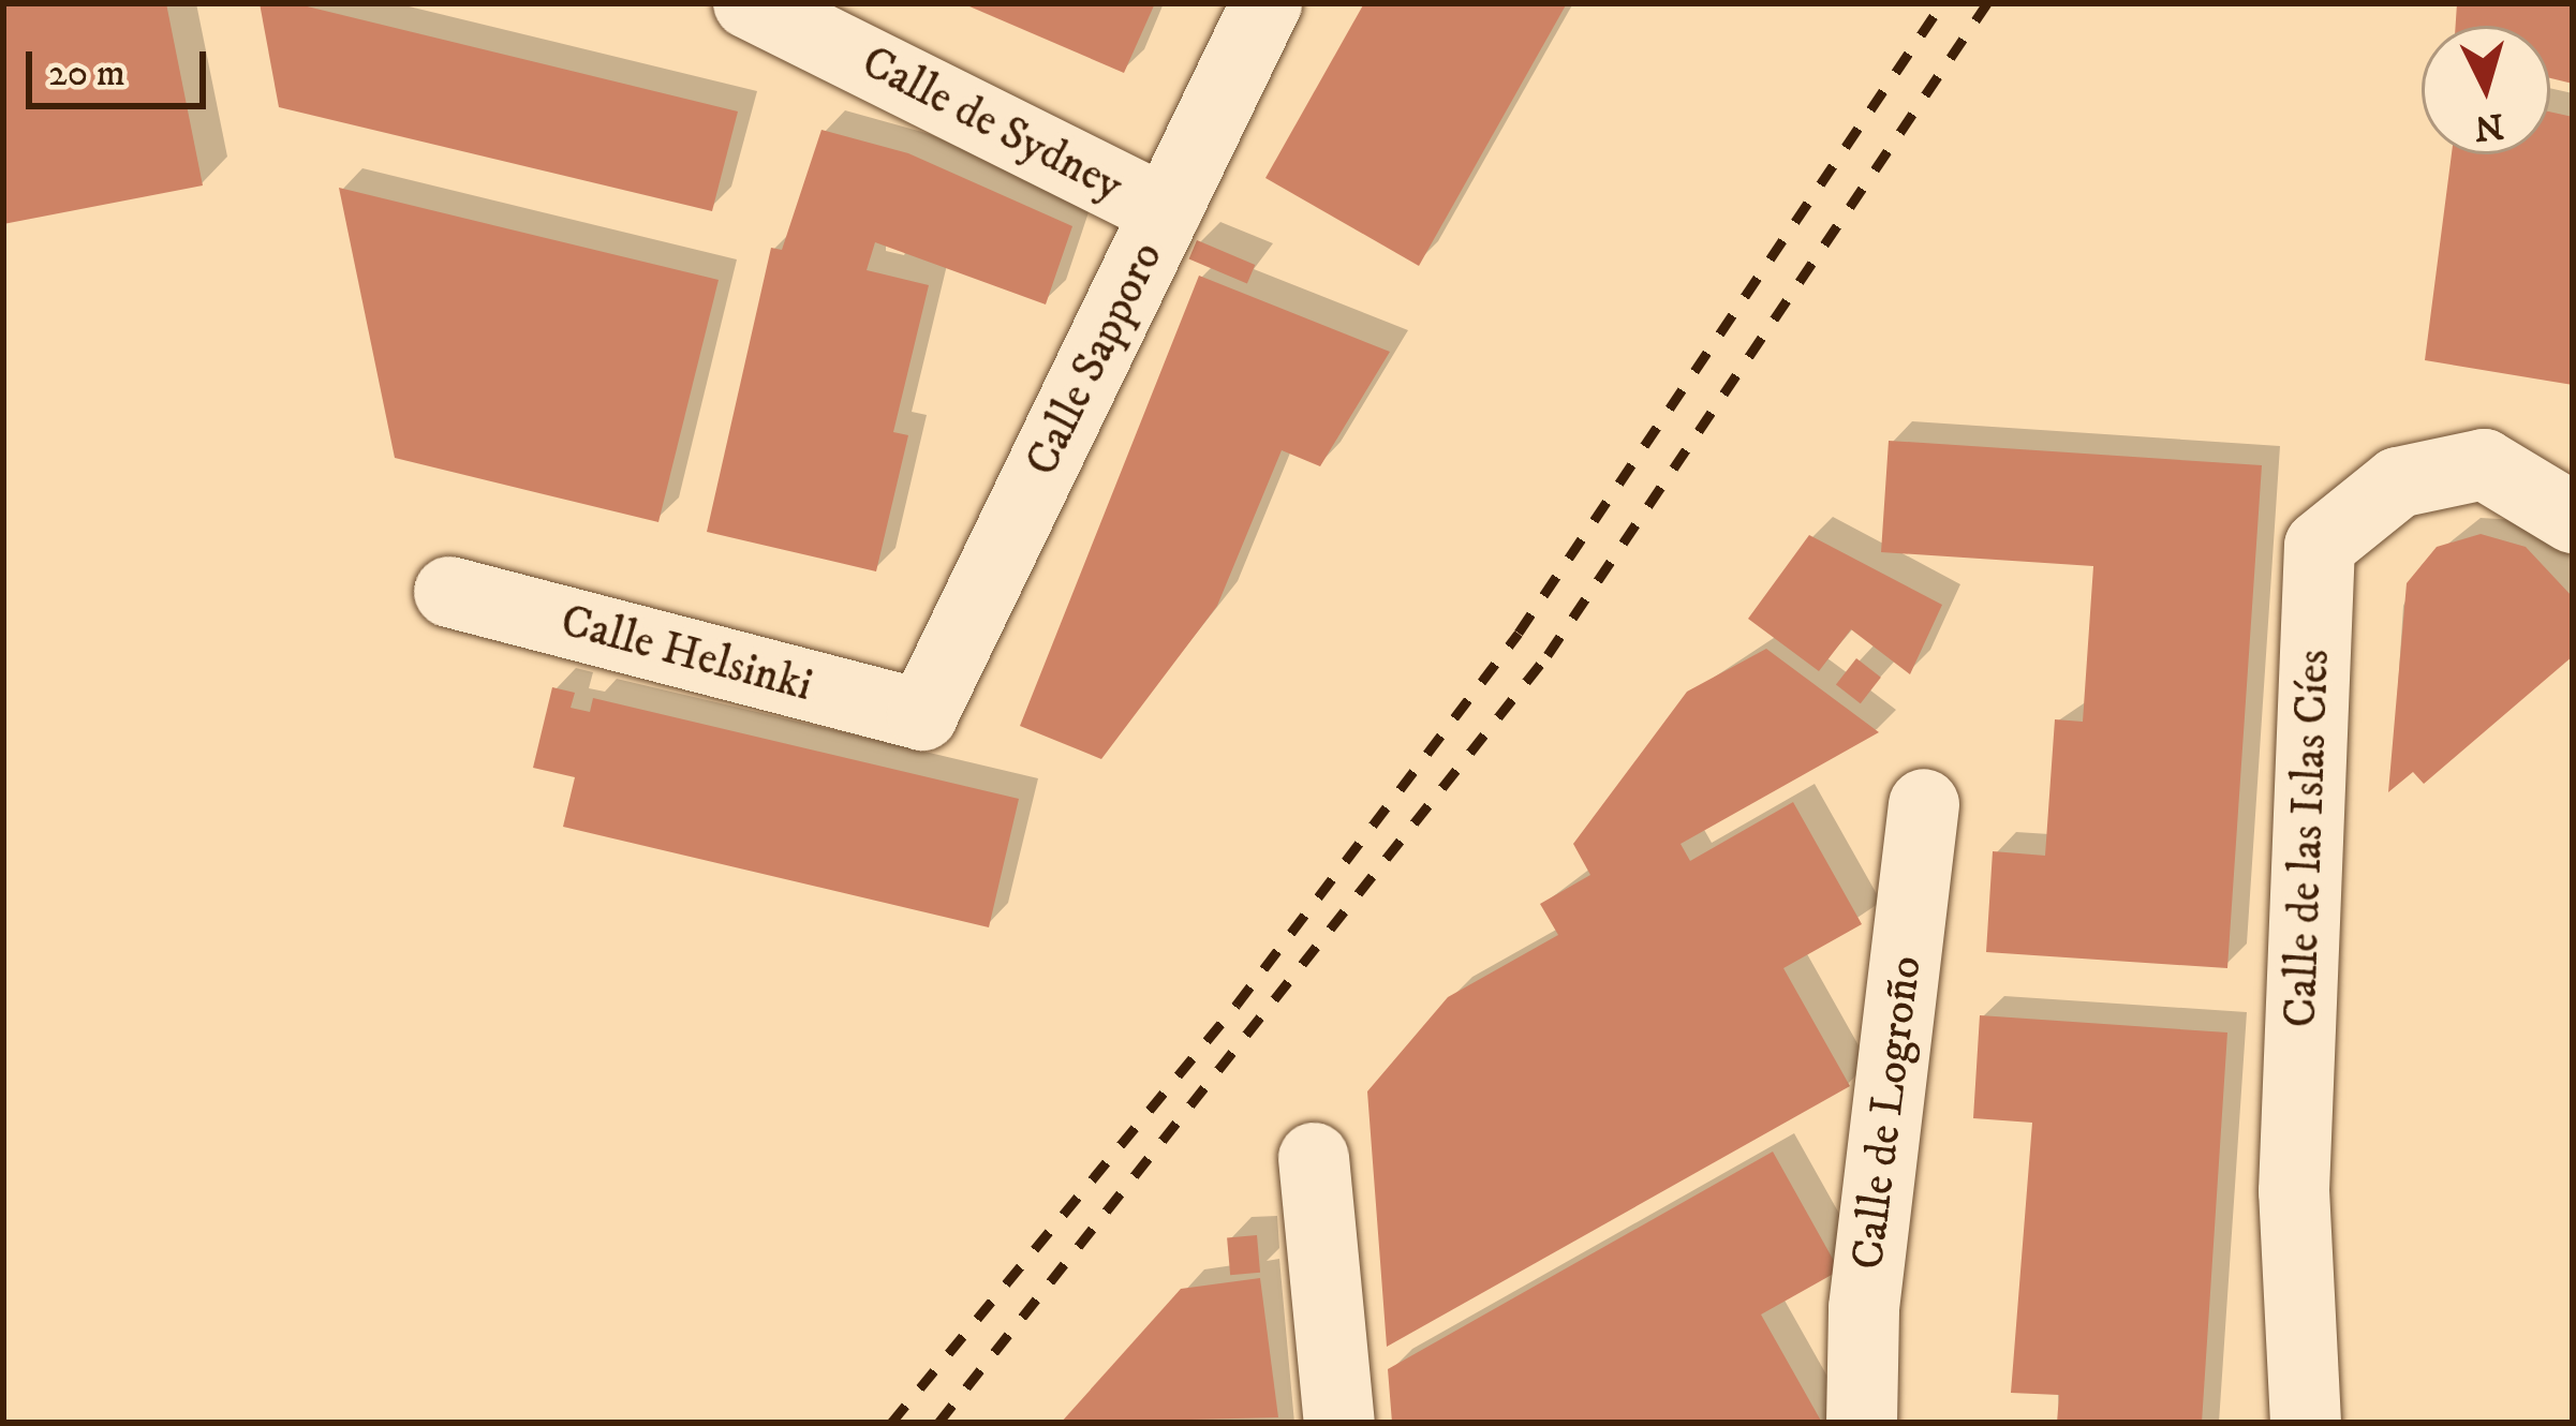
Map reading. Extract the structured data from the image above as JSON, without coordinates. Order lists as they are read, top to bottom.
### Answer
{
  "streets": {
    "street": [
      "Calle de Sydney",
      "Calle Sapporo",
      "Calle Helsinki",
      "Calle de las Islas Cíes",
      "Calle de Logroño"
    ]
  },
  "crossings": [
    ["Calle de Sydney", "Calle Sapporo"],
    ["Calle Sapporo", "Calle Helsinki"]
  ],
  "scale_bar": "20 m",
  "north": "bottom"
}
